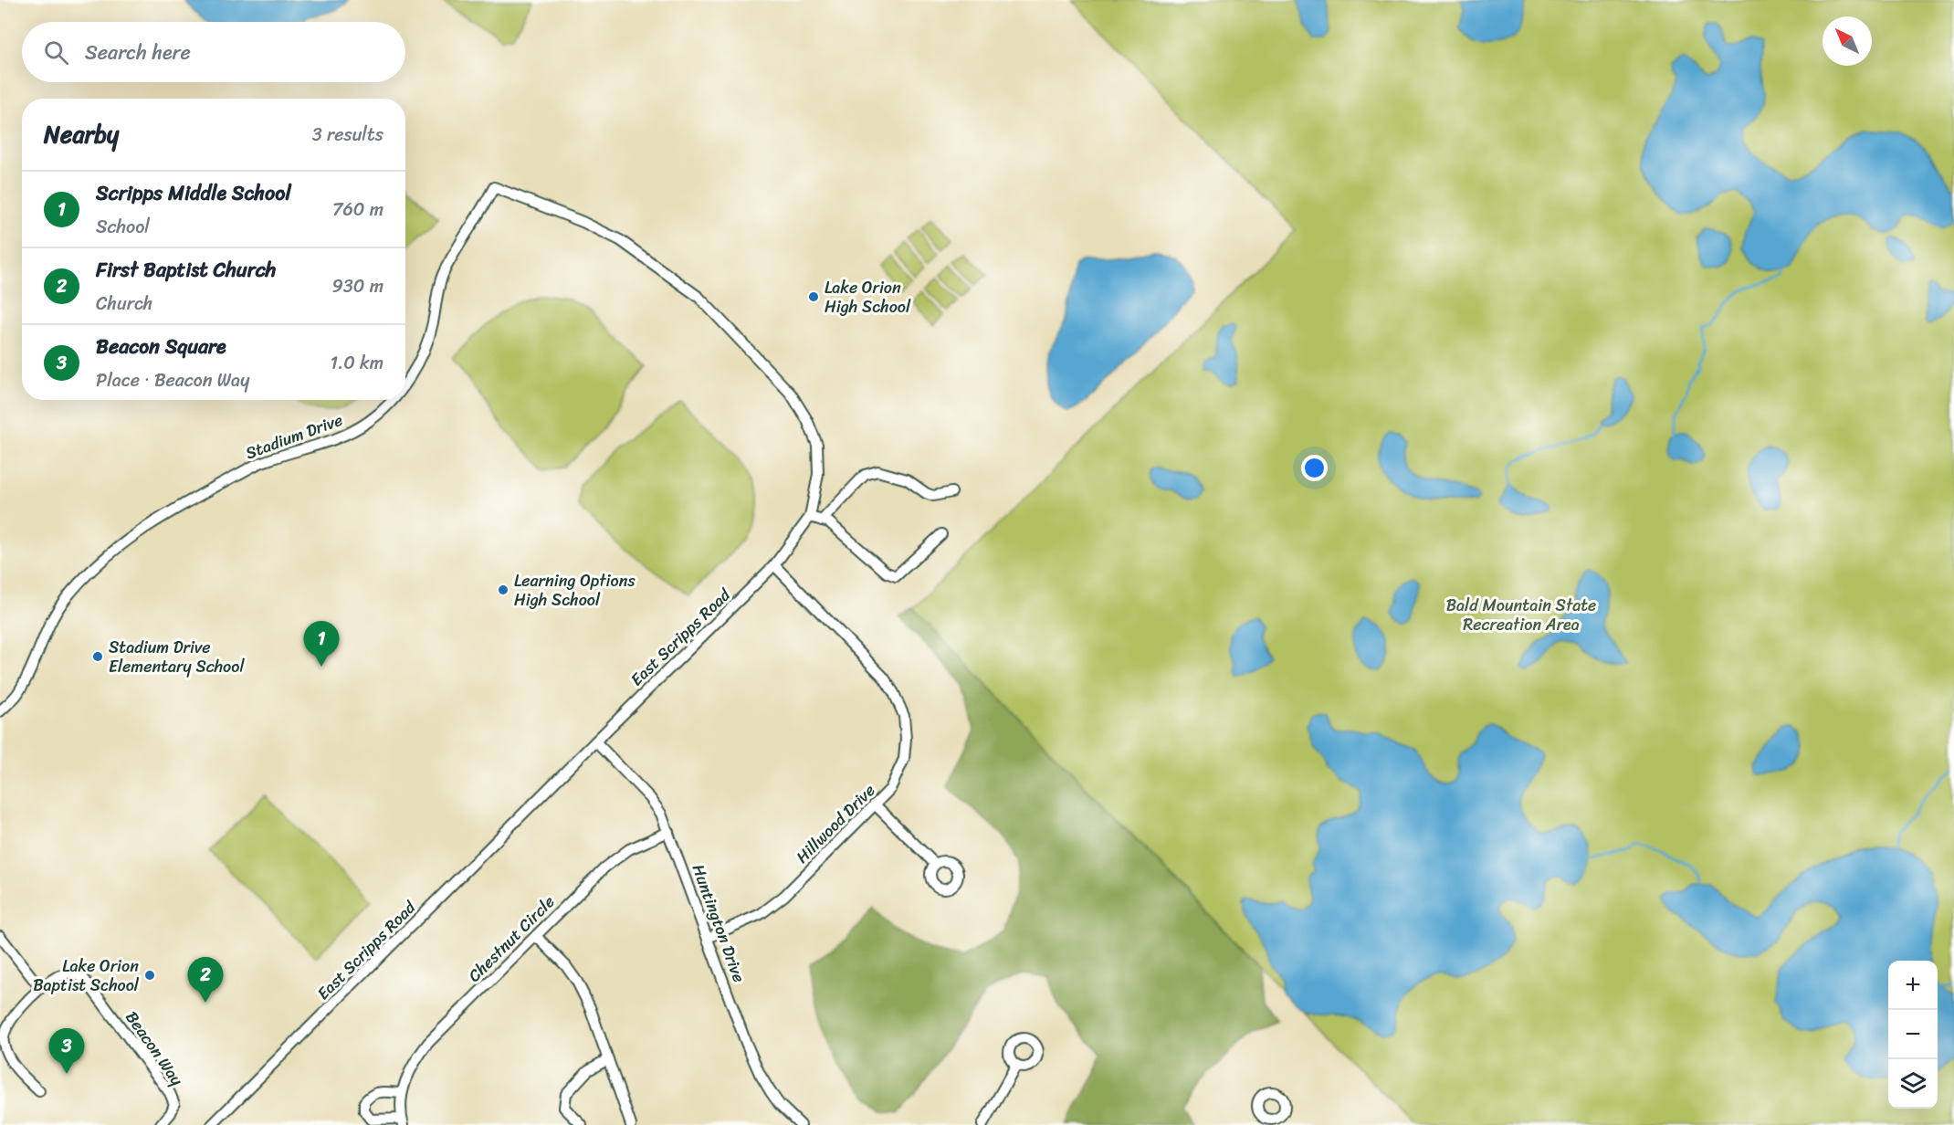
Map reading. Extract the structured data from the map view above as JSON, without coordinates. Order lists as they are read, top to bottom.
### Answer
{
  "streets": {
    "street": [
      "Stadium Drive",
      "East Scripps Road",
      "Hillwood Drive",
      "Huntington Drive",
      "Chestnut Circle",
      "Beacon Way"
    ]
  },
  "crossings": [
    ["Stadium Drive", "East Scripps Road"],
    ["East Scripps Road", "Hillwood Drive"],
    ["East Scripps Road", "Huntington Drive"],
    ["Hillwood Drive", "Huntington Drive"],
    ["Huntington Drive", "Chestnut Circle"]
  ],
  "parks": ["Bald Mountain State Recreation Area"],
  "places": [
    "Lake Orion High School",
    "Learning Options High School",
    "Stadium Drive Elementary School",
    "Lake Orion Baptist School"
  ],
  "north": "top left",
  "page": {
    "search": "Search here",
    "heading": ["Nearby", "3 results"],
    "list": [
      {
        "mark": "1",
        "name": "Scripps Middle School",
        "note": "School",
        "value": "760 m"
      },
      {
        "mark": "2",
        "name": "First Baptist Church",
        "note": "Church",
        "value": "930 m"
      },
      {
        "mark": "3",
        "name": "Beacon Square",
        "note": "Place · Beacon Way",
        "value": "1.0 km"
      }
    ],
    "pins": ["1", "2", "3"],
    "map_buttons": ["+", "−"]
  }
}
